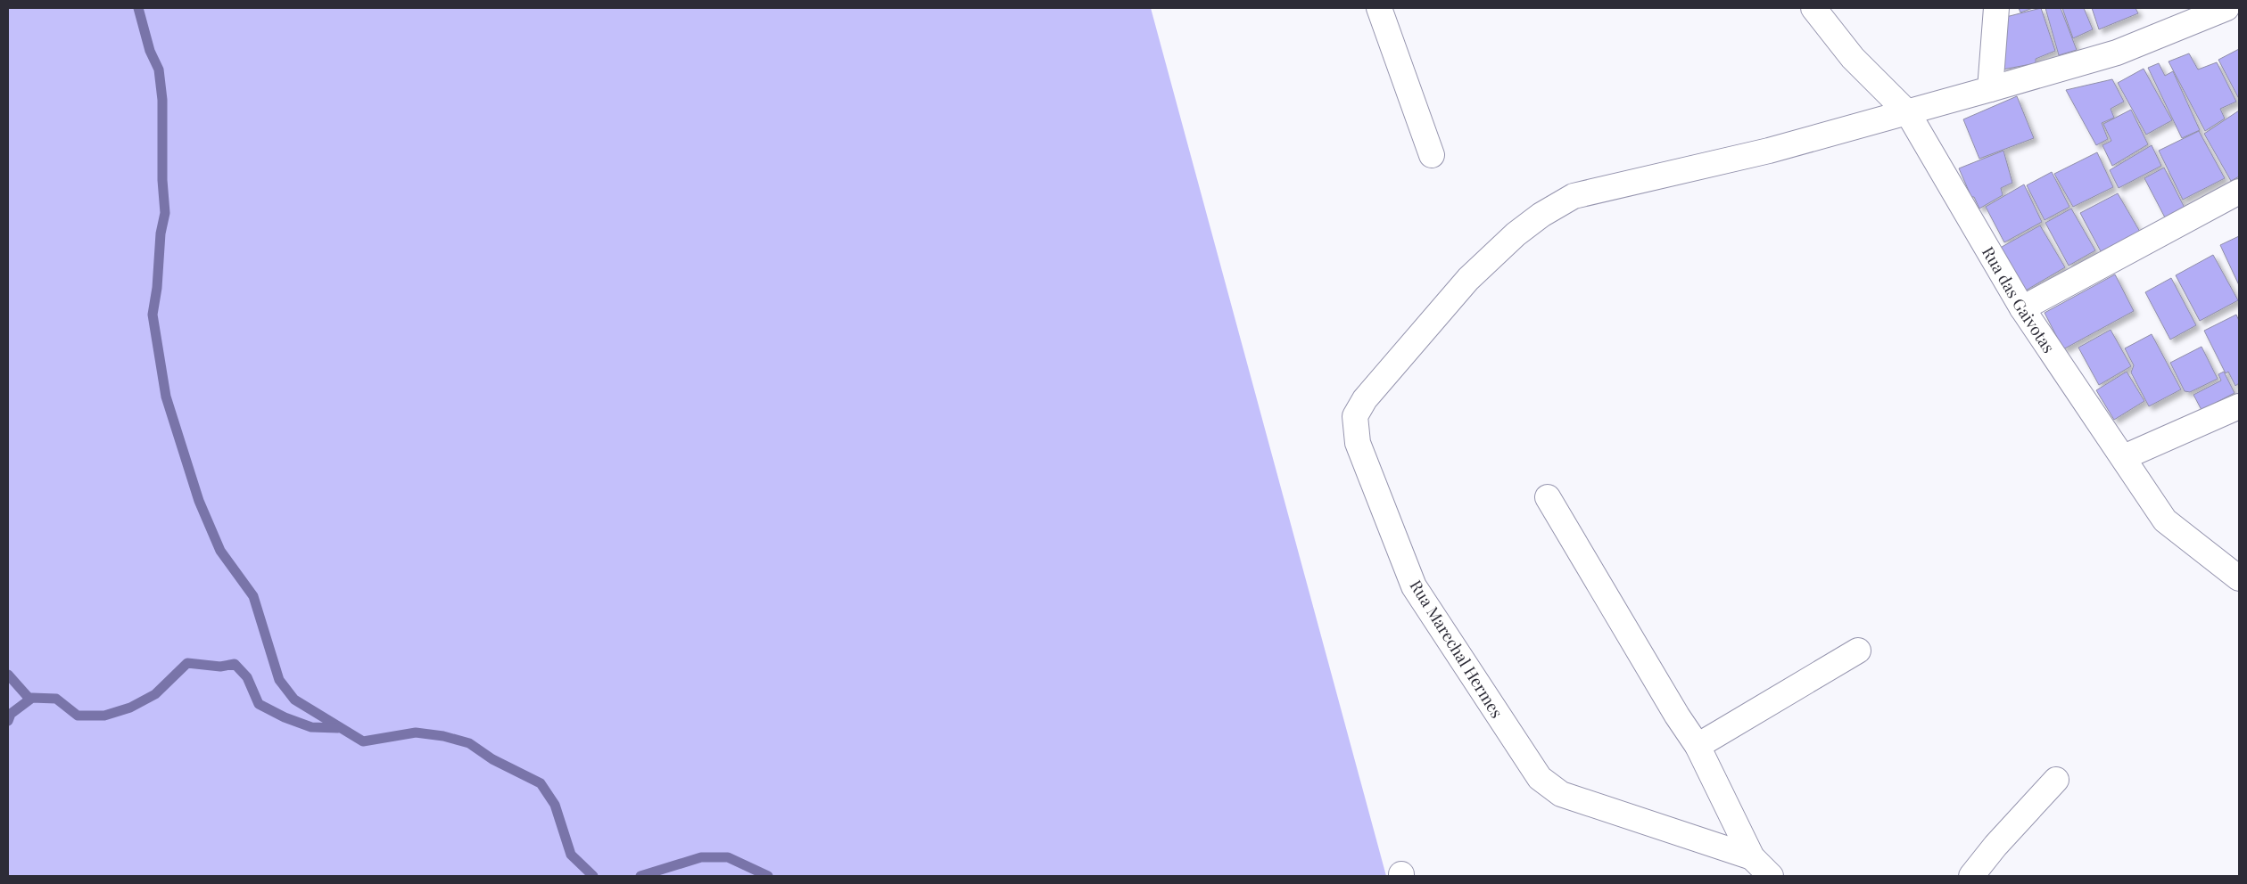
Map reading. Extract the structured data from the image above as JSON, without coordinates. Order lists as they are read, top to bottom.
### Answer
{
  "streets": {
    "street": ["Rua das Gaivotas", "Rua Marechal Hermes"]
  },
  "crossings": [
    ["Rua das Gaivotas", "Rua Marechal Hermes"]
  ]
}
